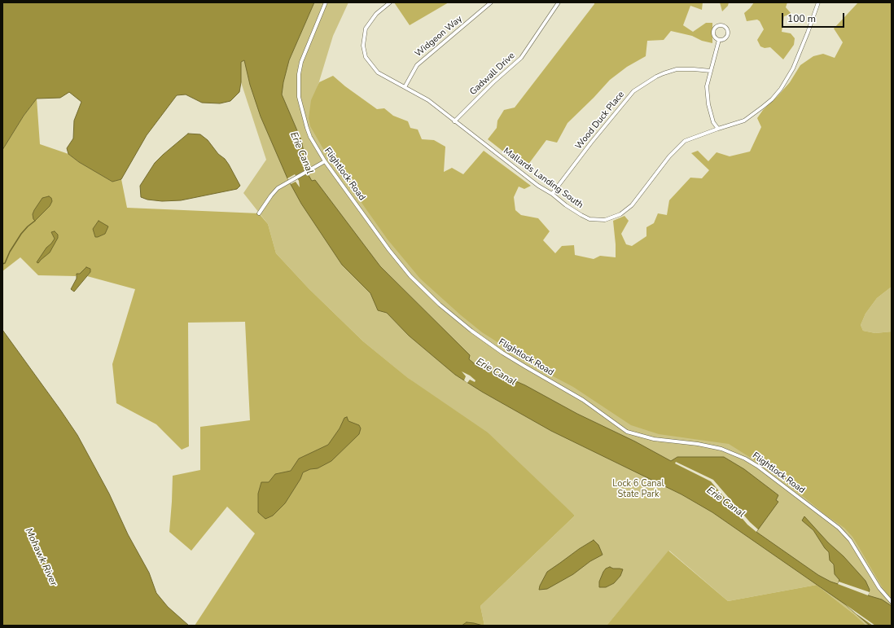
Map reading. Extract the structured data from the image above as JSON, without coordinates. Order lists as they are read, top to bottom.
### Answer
{
  "streets": {
    "street": [
      "Widgeon Way",
      "Gadwall Drive",
      "Wood Duck Place",
      "Flightlock Road",
      "Mallards Landing South"
    ]
  },
  "crossings": [
    ["Widgeon Way", "Mallards Landing South"],
    ["Gadwall Drive", "Mallards Landing South"],
    ["Wood Duck Place", "Mallards Landing South"]
  ],
  "water": ["Erie Canal", "Mohawk River"],
  "parks": ["Lock 6 Canal State Park"],
  "scale_bar": "100 m"
}
